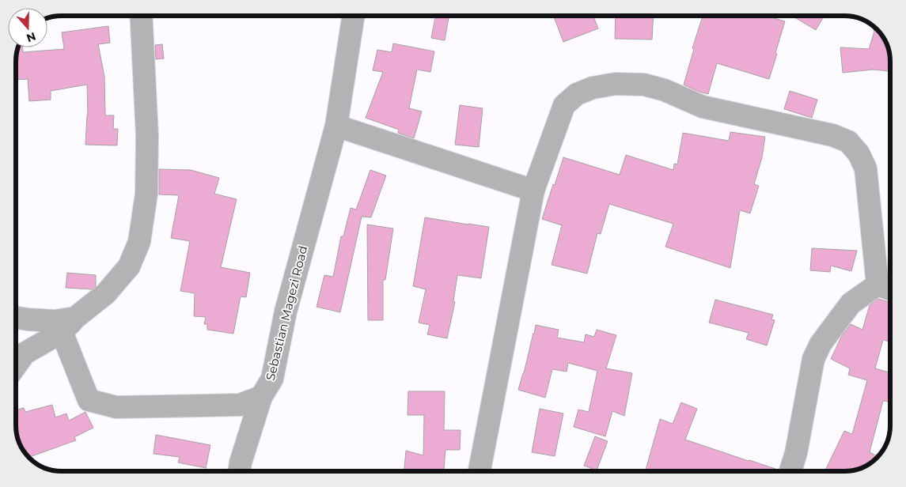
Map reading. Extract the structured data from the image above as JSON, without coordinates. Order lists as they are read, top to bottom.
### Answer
{
  "streets": {
    "street": ["Sebastian Magezi Road"]
  },
  "north": "bottom"
}
